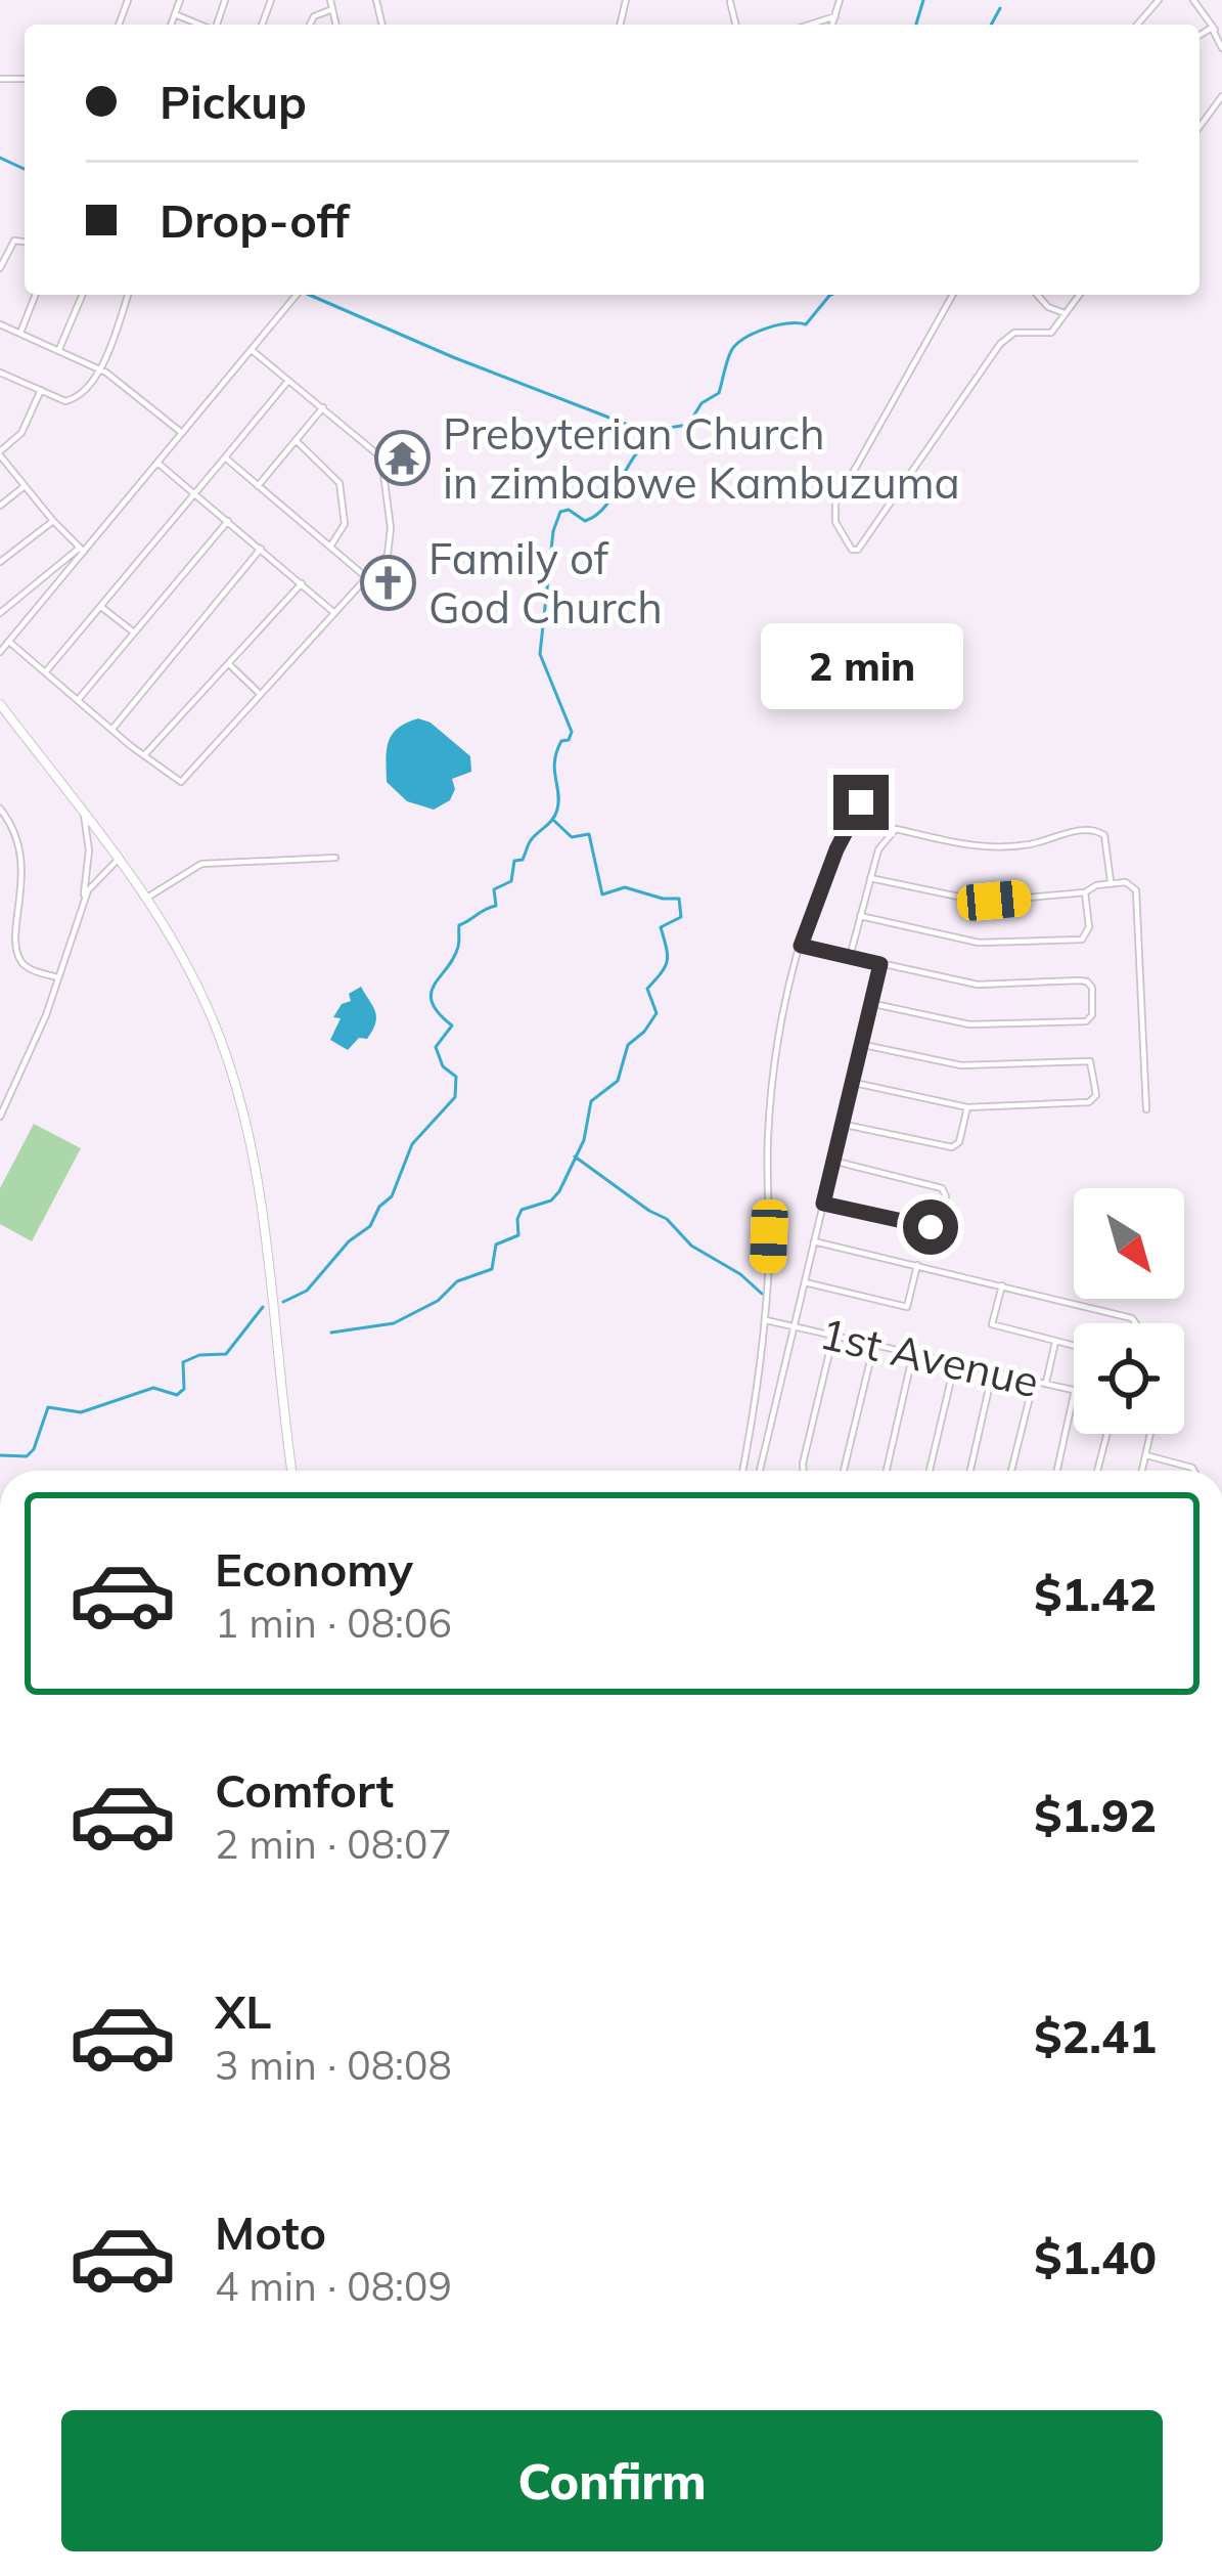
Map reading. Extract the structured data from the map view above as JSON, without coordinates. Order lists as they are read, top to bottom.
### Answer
{
  "streets": {
    "street": ["1st Avenue"]
  },
  "places": {
    "temple": ["Prebyterian Church in zimbabwe Kambuzuma"],
    "church": ["Family of God Church"]
  },
  "north": "bottom right",
  "page": {
    "banner": ["Pickup", "Drop-off"],
    "bubble": "2 min",
    "list": [
      {
        "name": "Economy",
        "note": "1 min · 08:06",
        "value": "$1.42"
      },
      {
        "name": "Comfort",
        "note": "2 min · 08:07",
        "value": "$1.92"
      },
      {
        "name": "XL",
        "note": "3 min · 08:08",
        "value": "$2.41"
      },
      {
        "name": "Moto",
        "note": "4 min · 08:09",
        "value": "$1.40"
      }
    ],
    "buttons": "Confirm"
  }
}
